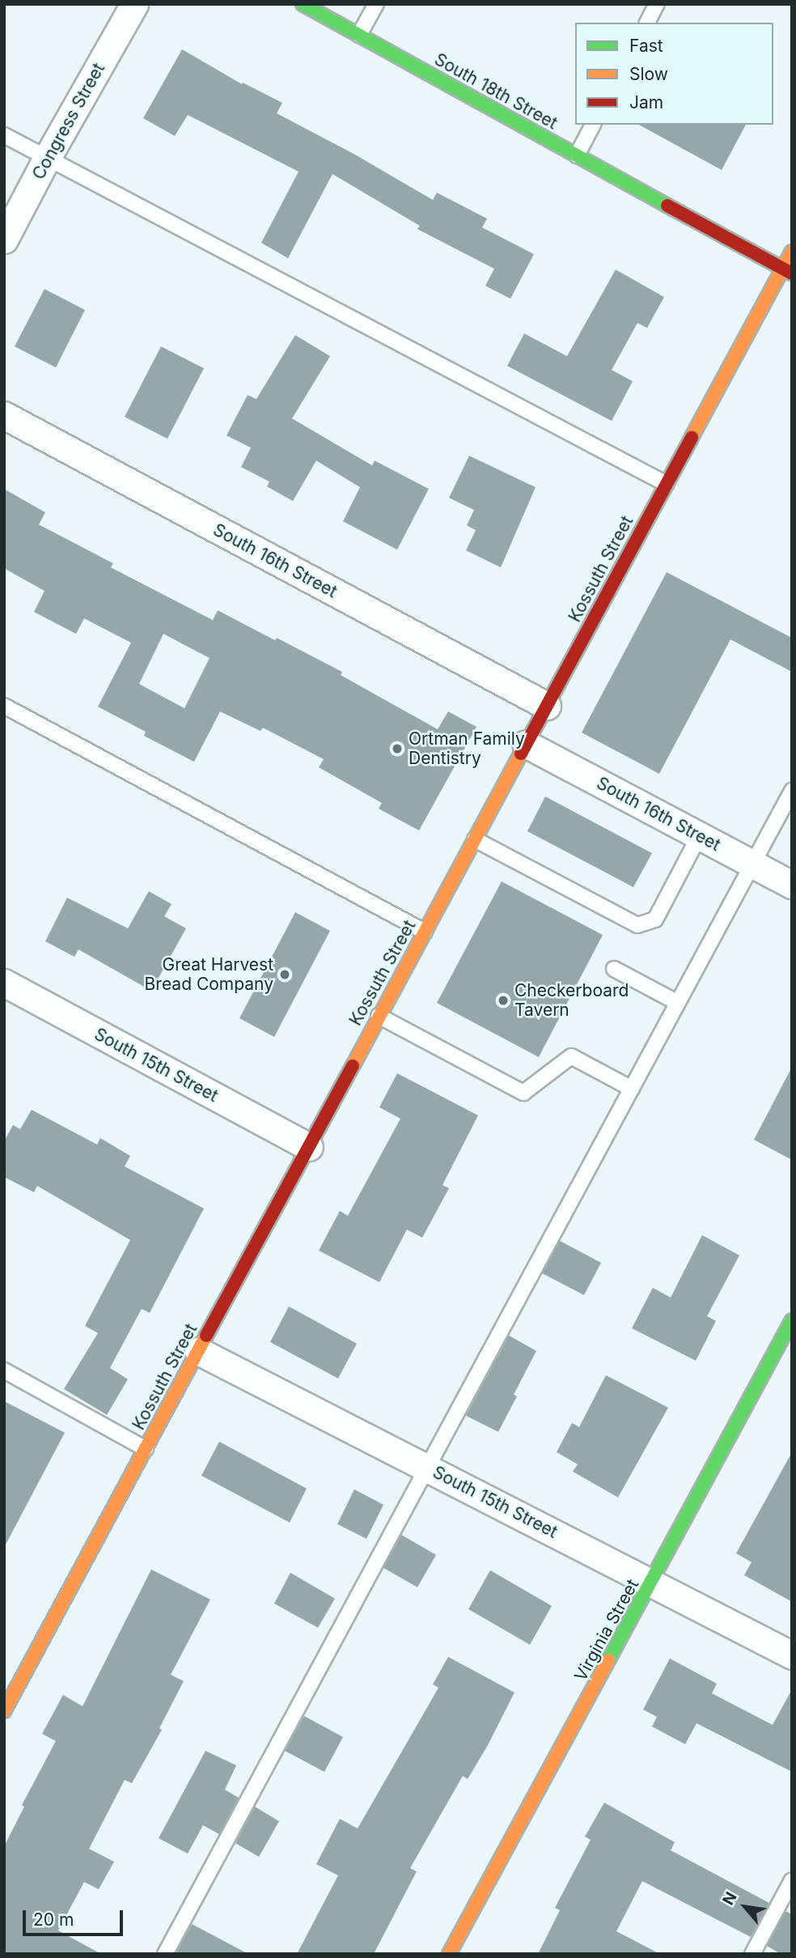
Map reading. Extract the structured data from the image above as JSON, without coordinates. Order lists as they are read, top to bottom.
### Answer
{
  "streets": {
    "street": [
      "South 18th Street",
      "Congress Street",
      "South 16th Street",
      "Kossuth Street",
      "South 15th Street",
      "Virginia Street"
    ]
  },
  "crossings": [
    ["South 18th Street", "Kossuth Street"],
    ["South 16th Street", "Kossuth Street"],
    ["Kossuth Street", "South 15th Street"],
    ["South 15th Street", "Virginia Street"]
  ],
  "places": ["Ortman Family Dentistry", "Great Harvest Bread Company", "Checkerboard Tavern"],
  "legend": ["Fast", "Slow", "Jam"],
  "scale_bar": "20 m",
  "north": "top left"
}
